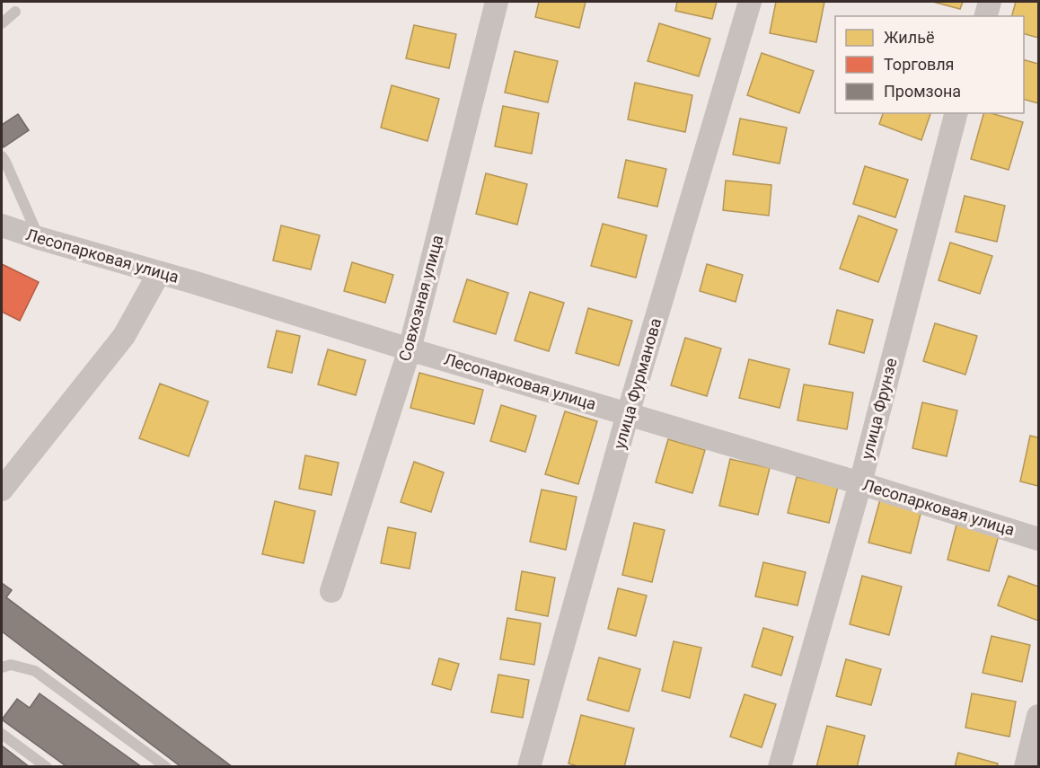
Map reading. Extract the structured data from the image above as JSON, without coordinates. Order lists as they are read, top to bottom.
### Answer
{
  "streets": {
    "street": [
      "Лесопарковая улица",
      "Совхозная улица",
      "улица Фурманова",
      "улица Фрунзе"
    ]
  },
  "crossings": [
    ["Лесопарковая улица", "Совхозная улица"],
    ["Лесопарковая улица", "улица Фурманова"],
    ["Лесопарковая улица", "улица Фрунзе"]
  ],
  "legend": ["Жильё", "Торговля", "Промзона"]
}
